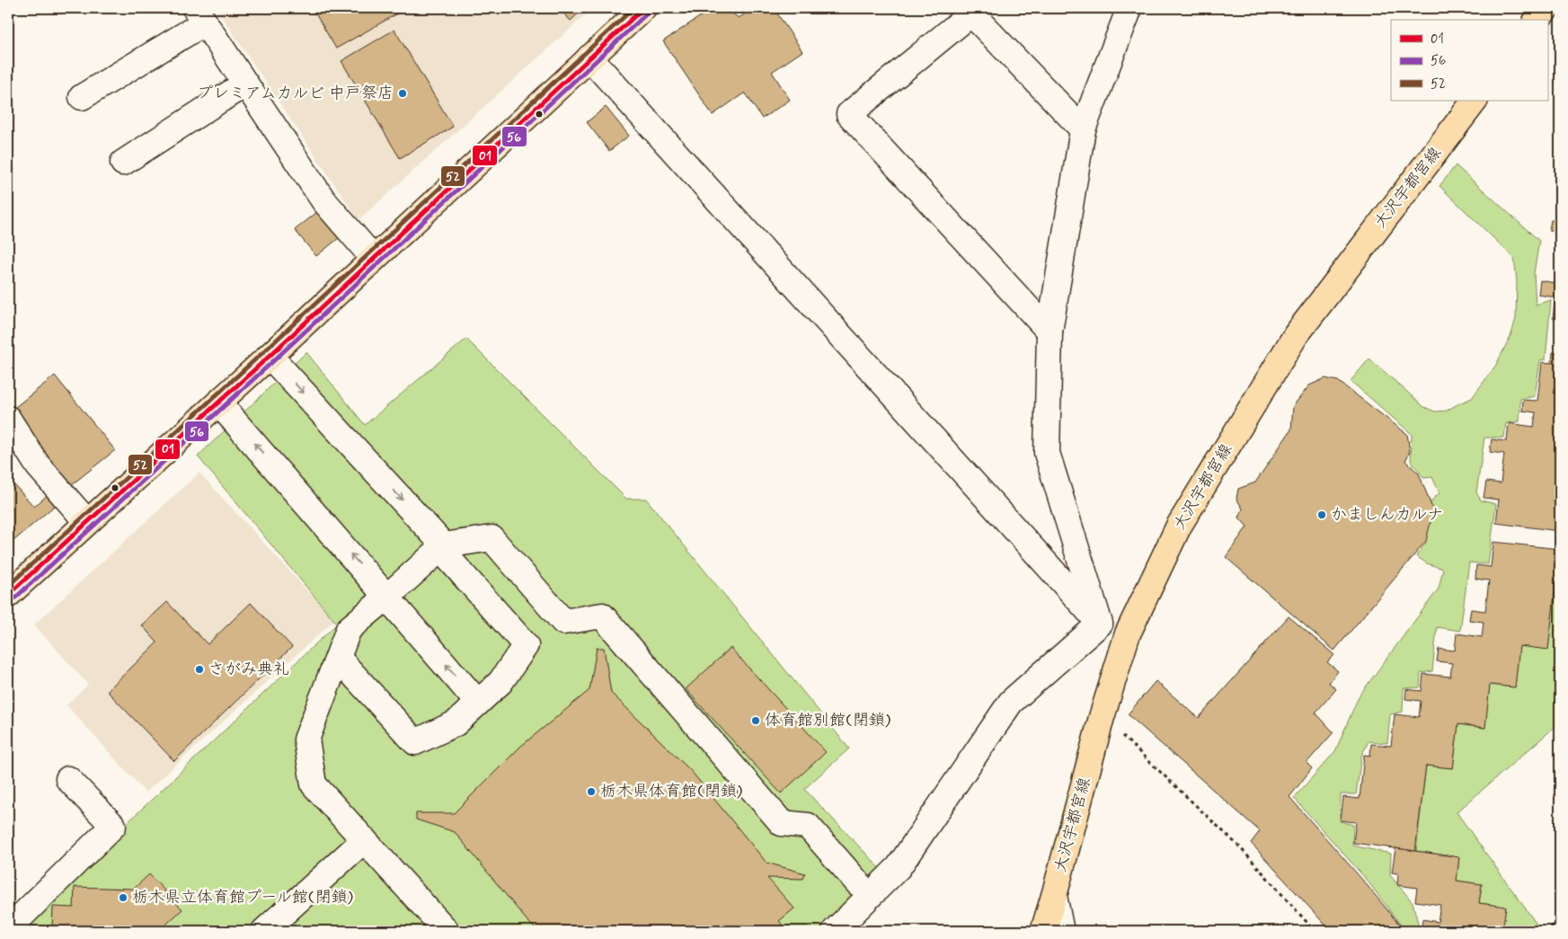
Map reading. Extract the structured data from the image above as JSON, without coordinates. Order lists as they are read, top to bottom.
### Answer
{
  "streets": {
    "main road": ["大沢宇都宮線"]
  },
  "places": [
    "プレミアムカルビ 中戸祭店",
    "かましんカルナ",
    "さがみ典礼",
    "体育館別館(閉鎖)",
    "栃木県体育館(閉鎖)",
    "栃木県立体育館プール館(閉鎖)"
  ],
  "lines": ["transit line 01", "transit line 52", "transit line 56"],
  "legend": ["01", "56", "52"]
}
